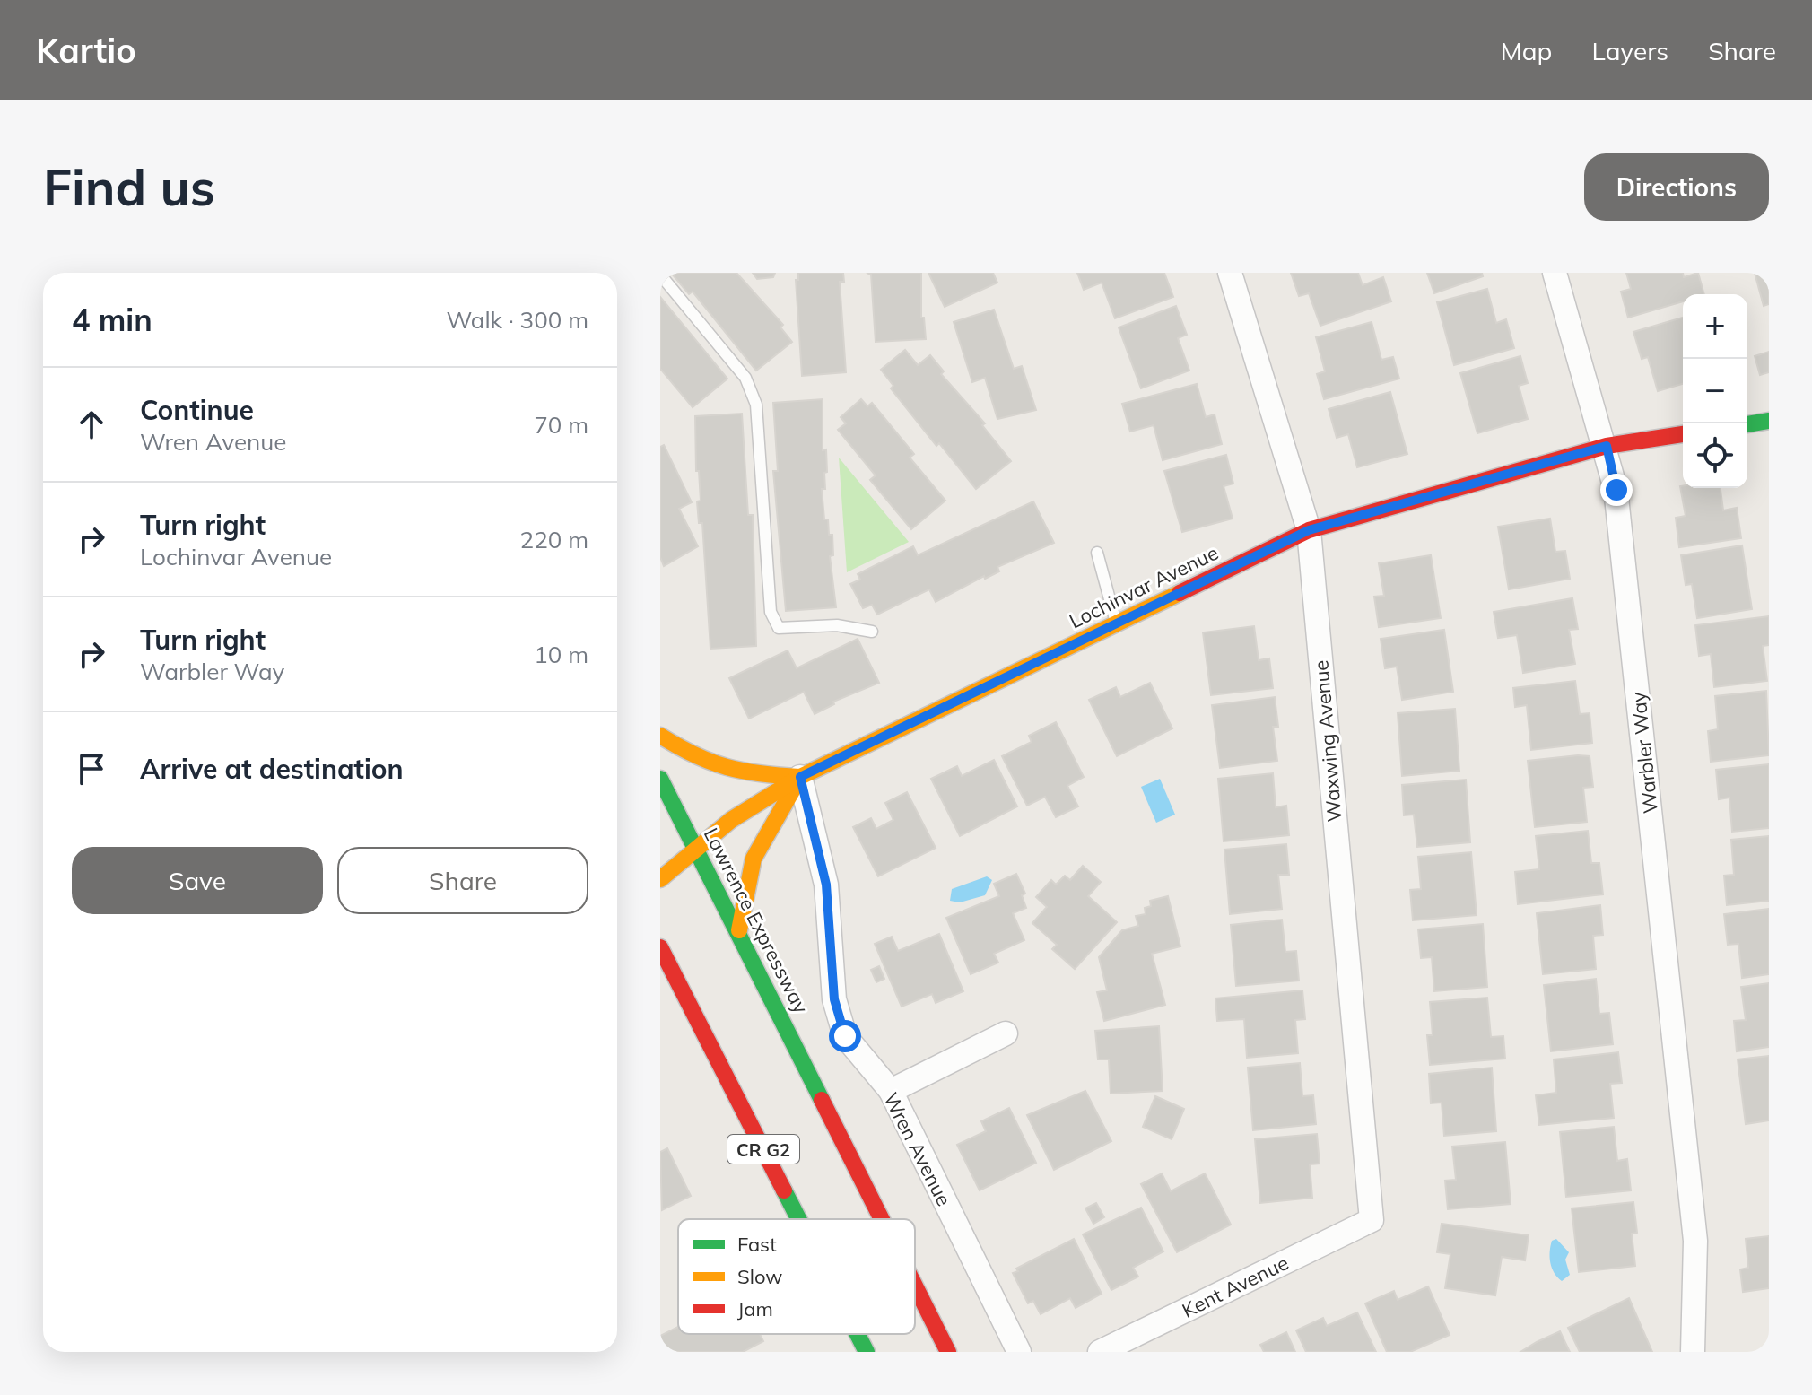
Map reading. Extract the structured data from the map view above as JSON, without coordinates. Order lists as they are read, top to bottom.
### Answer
{
  "streets": {
    "main road": ["Lochinvar Avenue", "Lawrence Expressway", "CR G2"],
    "street": [
      "Waxwing Avenue",
      "Warbler Way",
      "Wren Avenue",
      "Kent Avenue"
    ]
  },
  "crossings": [
    ["Lochinvar Avenue", "Waxwing Avenue"],
    ["Lochinvar Avenue", "Warbler Way"],
    ["Lochinvar Avenue", "Lawrence Expressway"],
    ["Lochinvar Avenue", "Wren Avenue"],
    ["Waxwing Avenue", "Kent Avenue"]
  ],
  "legend": ["Fast", "Slow", "Jam"],
  "page": {
    "header": "Kartio",
    "nav": ["Map", "Layers", "Share"],
    "buttons": [
      "Directions",
      ["Save", "Share"]
    ],
    "title": "Find us",
    "heading": ["4 min", "Walk · 300 m"],
    "map_buttons": ["+", "−"],
    "list": [
      ["Continue", "Wren Avenue", "70 m"],
      ["Turn right", "Lochinvar Avenue", "220 m"],
      ["Turn right", "Warbler Way", "10 m"],
      "Arrive at destination"
    ]
  }
}
